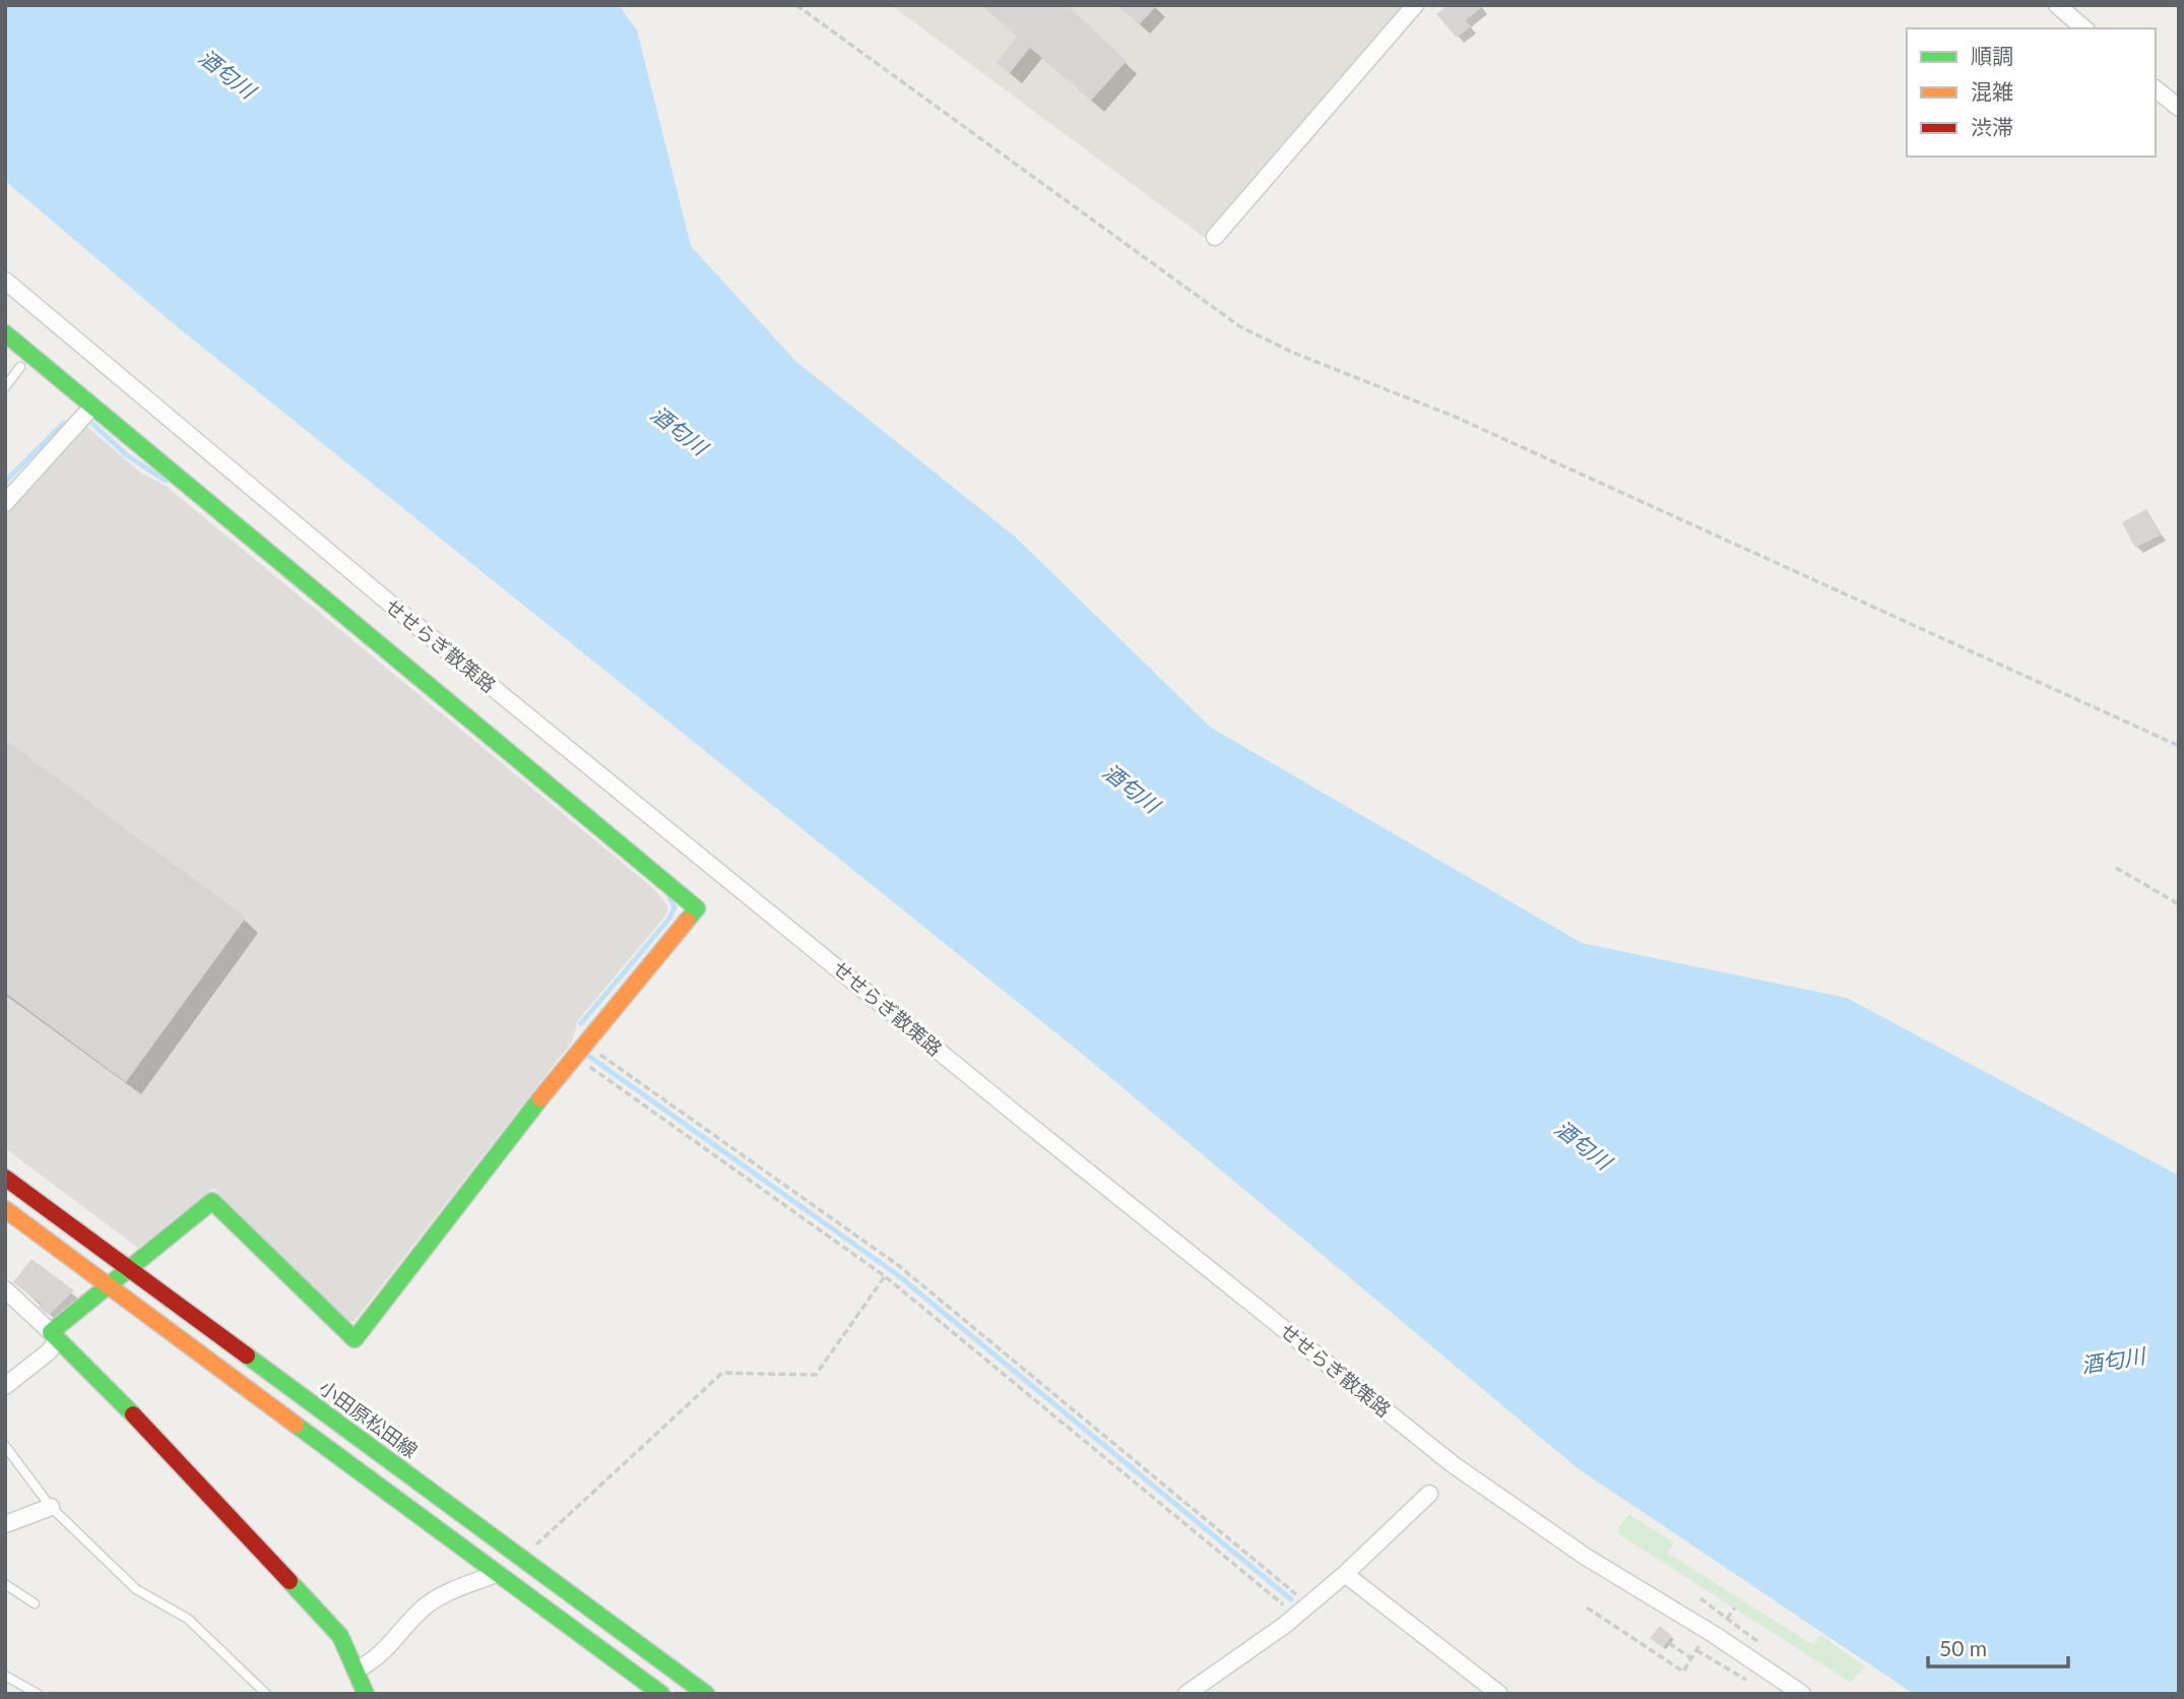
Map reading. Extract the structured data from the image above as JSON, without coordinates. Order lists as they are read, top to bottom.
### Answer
{
  "streets": {
    "street": ["せせらぎ散策路", "小田原松田線"]
  },
  "water": ["酒匂川"],
  "legend": ["順調", "混雑", "渋滞"],
  "scale_bar": "50 m"
}
